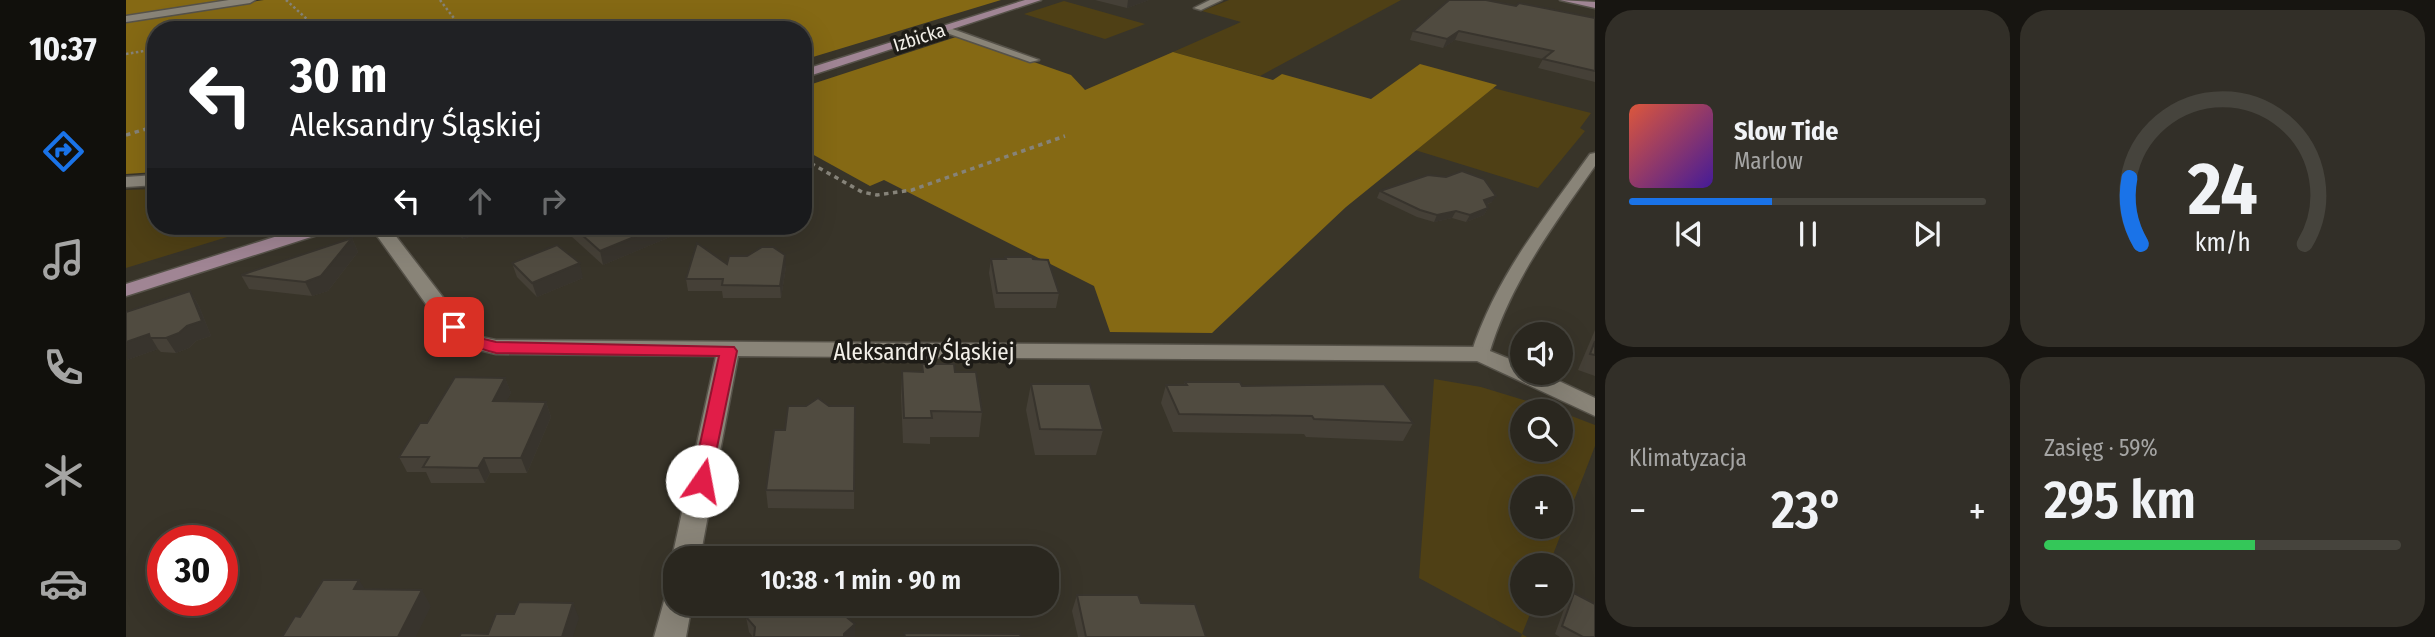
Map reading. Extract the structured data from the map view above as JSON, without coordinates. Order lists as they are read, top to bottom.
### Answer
{
  "streets": {
    "street": ["Izbicka", "Aleksandry Śląskiej"]
  },
  "page": {
    "tabs": "10:37",
    "turn": ["30 m", "Aleksandry Śląskiej"],
    "song": ["Slow Tide", "Marlow"],
    "map_buttons": ["+", "−"],
    "tile": [
      "Klimatyzacja",
      ["Zasięg · 59%", "295 km"]
    ],
    "heat": ["−", "23°", "+"],
    "limit": "30",
    "trip": "10:38 · 1 min · 90 m",
    "gauge": ["24", "km/h"]
  }
}
